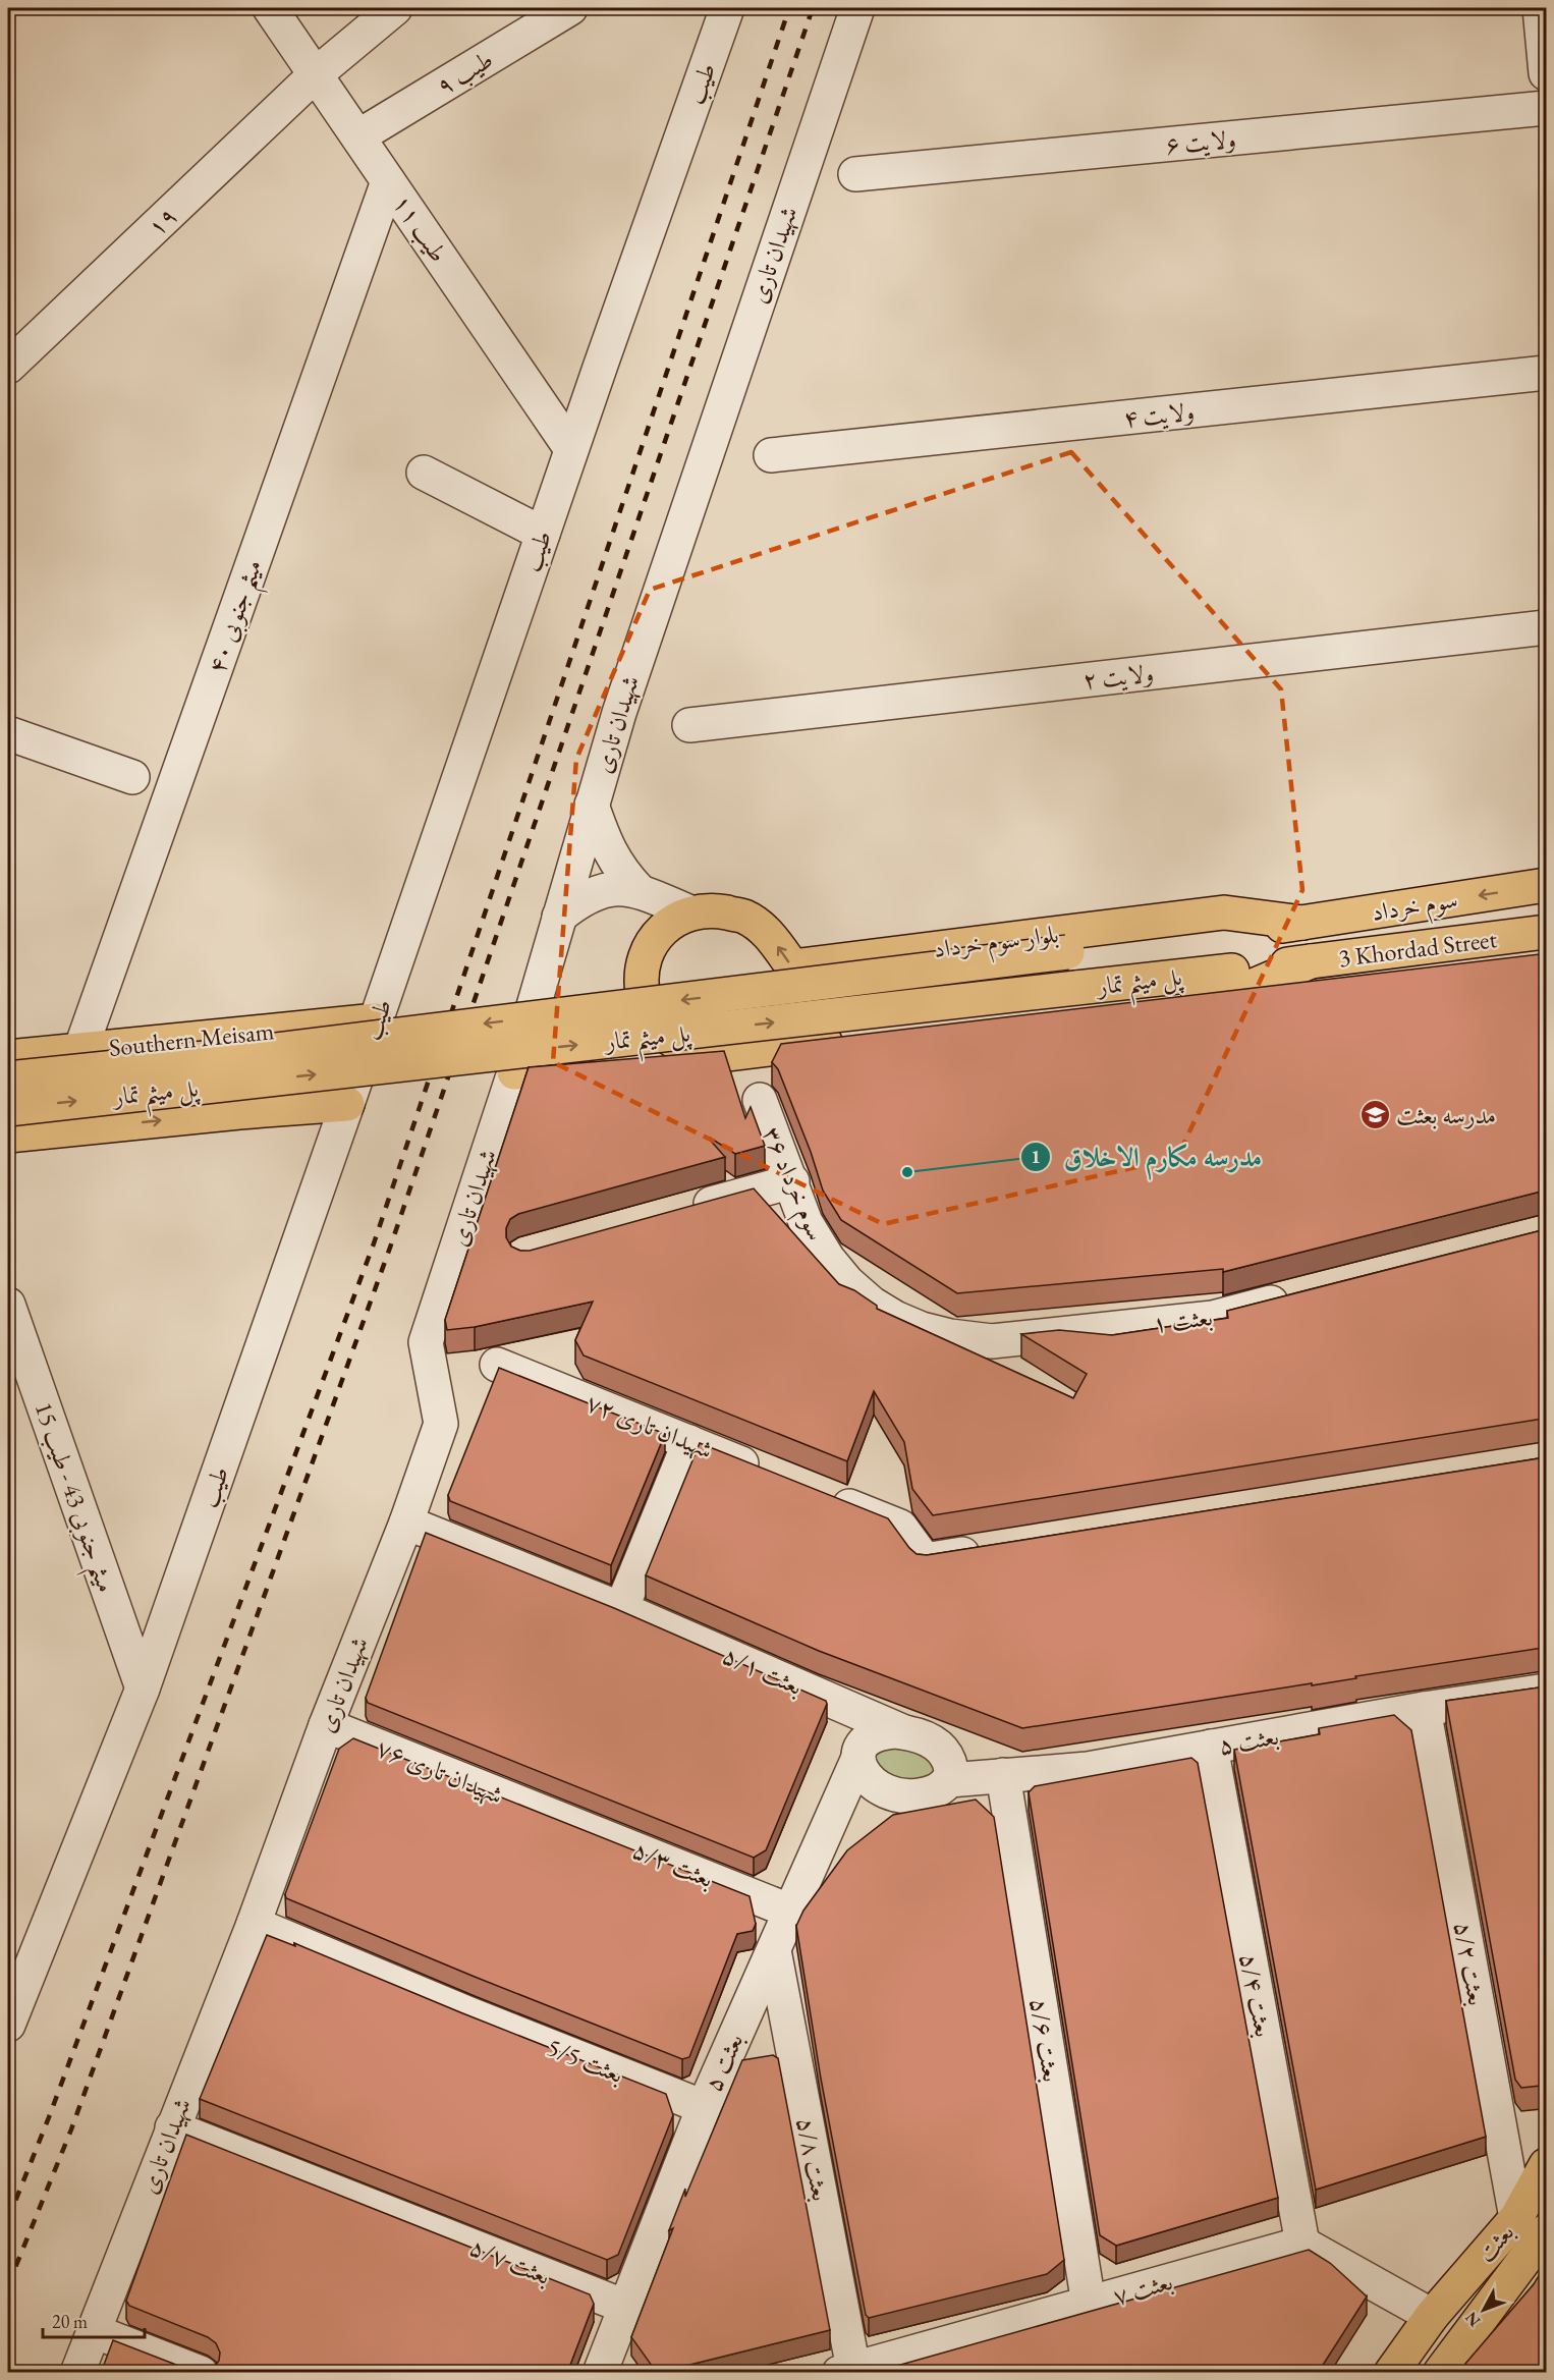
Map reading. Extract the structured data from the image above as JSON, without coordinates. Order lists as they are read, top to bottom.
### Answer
{
  "streets": {
    "main road": [
      "سوم خرداد",
      "بلوار سوم خرداد",
      "3 Khordad Street",
      "پل میثم تمار",
      "Southern Meisam",
      "بعثت"
    ],
    "street": [
      "طیب ۹",
      "طیب",
      "ولایت ۶",
      "۱۹",
      "طیب ۱۱",
      "شهیدان تاری",
      "ولایت ۴",
      "میثم جنوبی ۴۰",
      "ولایت ۲",
      "سوم خرداد ۳۶",
      "بعثت ۱",
      "شهیدان تاری ۷۲",
      "میثم جنوبی 43 - طیب 15",
      "بعثت ۵/۱",
      "بعثت ۵",
      "شهیدان تاری ۷۶",
      "بعثت ۵/۳",
      "بعثت ۵/۲",
      "بعثت ۵/۴",
      "بعثت ۵/۶",
      "بعثت 5/5",
      "بعثت ۵/۸",
      "بعثت ۵/۷",
      "بعثت ۷"
    ]
  },
  "crossings": [
    ["طیب ۹", "طیب ۱۱"],
    ["طیب", "طیب ۱۱"],
    ["طیب", "Southern Meisam"],
    ["طیب", "میثم جنوبی 43 - طیب 15"],
    ["۱۹", "طیب ۱۱"],
    ["طیب ۱۱", "میثم جنوبی ۴۰"],
    ["شهیدان تاری", "بعثت ۵/۱"],
    ["شهیدان تاری", "شهیدان تاری ۷۶"],
    ["شهیدان تاری", "بعثت 5/5"],
    ["شهیدان تاری", "بعثت ۵/۷"],
    ["میثم جنوبی ۴۰", "Southern Meisam"],
    ["سوم خرداد", "بلوار سوم خرداد"],
    ["سوم خرداد", "پل میثم تمار"],
    ["بلوار سوم خرداد", "پل میثم تمار"],
    ["3 Khordad Street", "پل میثم تمار"],
    ["سوم خرداد ۳۶", "بعثت ۱"],
    ["بعثت ۵/۱", "بعثت ۵"],
    ["بعثت ۵", "بعثت ۵/۳"],
    ["بعثت ۵", "بعثت ۵/۲"],
    ["بعثت ۵", "بعثت ۵/۴"],
    ["بعثت ۵", "بعثت ۵/۶"],
    ["بعثت ۵", "بعثت 5/5"],
    ["بعثت ۵", "بعثت ۵/۸"],
    ["بعثت ۵", "بعثت ۵/۷"],
    ["شهیدان تاری ۷۶", "بعثت ۵/۳"],
    ["بعثت ۵/۲", "بعثت"],
    ["بعثت ۵/۴", "بعثت ۷"],
    ["بعثت ۵/۶", "بعثت ۷"],
    ["بعثت ۵/۸", "بعثت ۷"]
  ],
  "one_way": ["سوم خرداد"],
  "places": {
    "school or university": ["مدرسه بعثت"],
    "other": ["مدرسه مکارم الاخلاق"]
  },
  "scale_bar": "20 m",
  "north": "bottom left"
}
